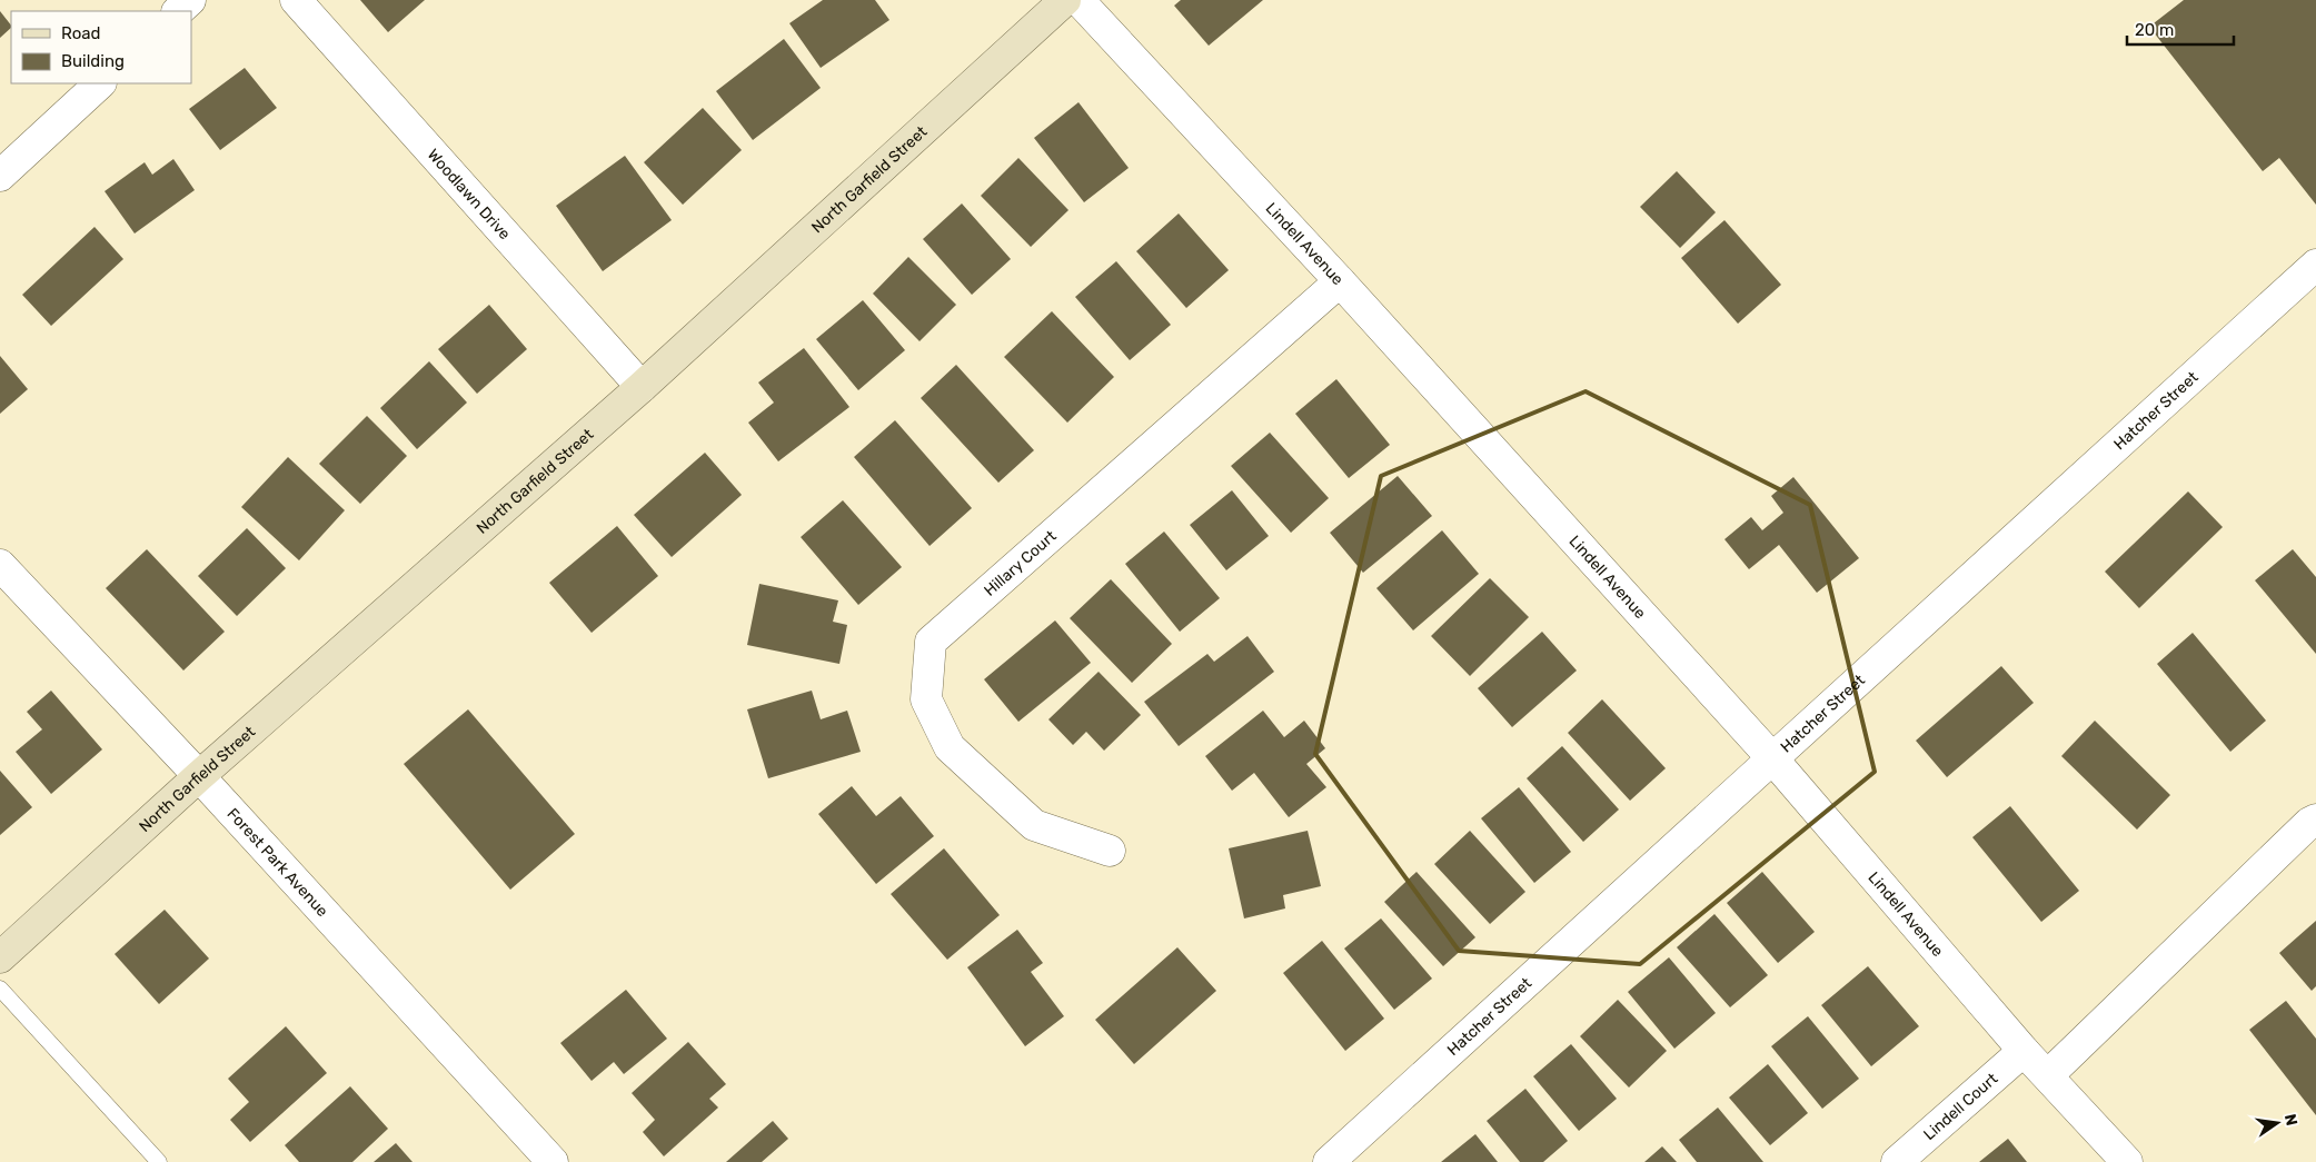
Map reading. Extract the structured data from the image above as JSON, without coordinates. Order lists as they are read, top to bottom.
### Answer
{
  "streets": {
    "street": [
      "North Garfield Street",
      "Woodlawn Drive",
      "Lindell Avenue",
      "Hatcher Street",
      "Hillary Court",
      "Forest Park Avenue",
      "Lindell Court"
    ]
  },
  "crossings": [
    ["North Garfield Street", "Woodlawn Drive"],
    ["North Garfield Street", "Forest Park Avenue"],
    ["Lindell Avenue", "Hatcher Street"],
    ["Lindell Avenue", "Hillary Court"],
    ["Lindell Avenue", "Lindell Court"]
  ],
  "legend": ["Road", "Building"],
  "scale_bar": "20 m",
  "north": "right"
}
